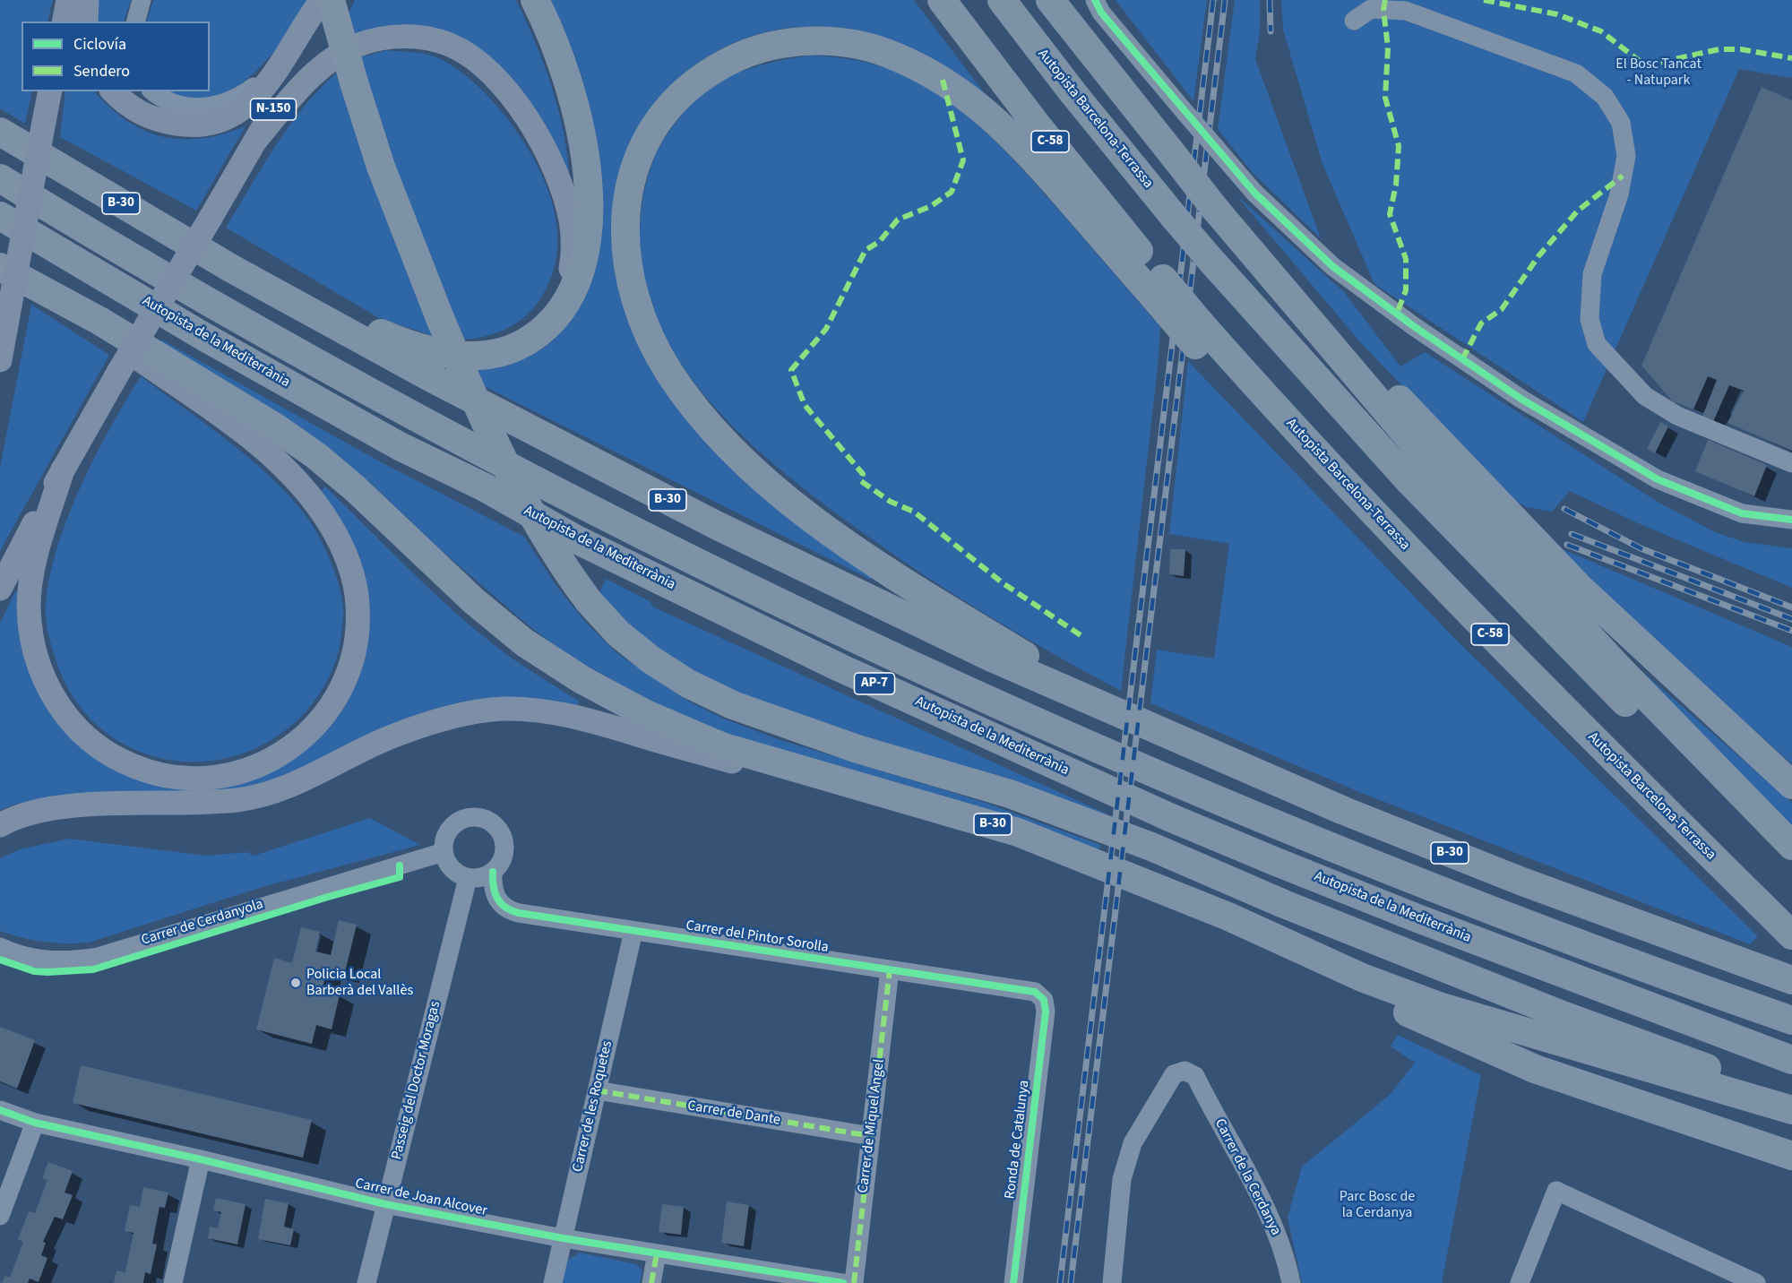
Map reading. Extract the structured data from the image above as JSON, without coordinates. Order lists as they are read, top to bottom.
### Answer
{
  "streets": {
    "highway": [
      "Autopista Barcelona-Terrassa",
      "C-58",
      "B-30",
      "Autopista de la Mediterrània",
      "AP-7"
    ],
    "main road": ["N-150"],
    "street": [
      "Carrer de Cerdanyola",
      "Carrer del Pintor Sorolla",
      "Passeig del Doctor Moragas",
      "Carrer de les Roquetes",
      "Carrer de Dante",
      "Carrer de Miquel Angel",
      "Ronda de Catalunya",
      "Carrer de la Cerdanya",
      "Carrer de Joan Alcover"
    ]
  },
  "crossings": [
    ["Carrer de Cerdanyola", "Carrer del Pintor Sorolla"],
    ["Carrer de Cerdanyola", "Passeig del Doctor Moragas"],
    ["Carrer del Pintor Sorolla", "Passeig del Doctor Moragas"],
    ["Carrer del Pintor Sorolla", "Carrer de les Roquetes"],
    ["Carrer del Pintor Sorolla", "Carrer de Miquel Angel"],
    ["Carrer del Pintor Sorolla", "Ronda de Catalunya"],
    ["Passeig del Doctor Moragas", "Carrer de Joan Alcover"],
    ["Carrer de les Roquetes", "Carrer de Dante"],
    ["Carrer de les Roquetes", "Carrer de Joan Alcover"],
    ["Carrer de Dante", "Carrer de Miquel Angel"]
  ],
  "parks": ["El Bosc Tancat - Natupark", "Parc Bosc de la Cerdanya"],
  "places": ["Policia Local Barberà del Vallès"],
  "legend": ["Ciclovía", "Sendero"]
}
